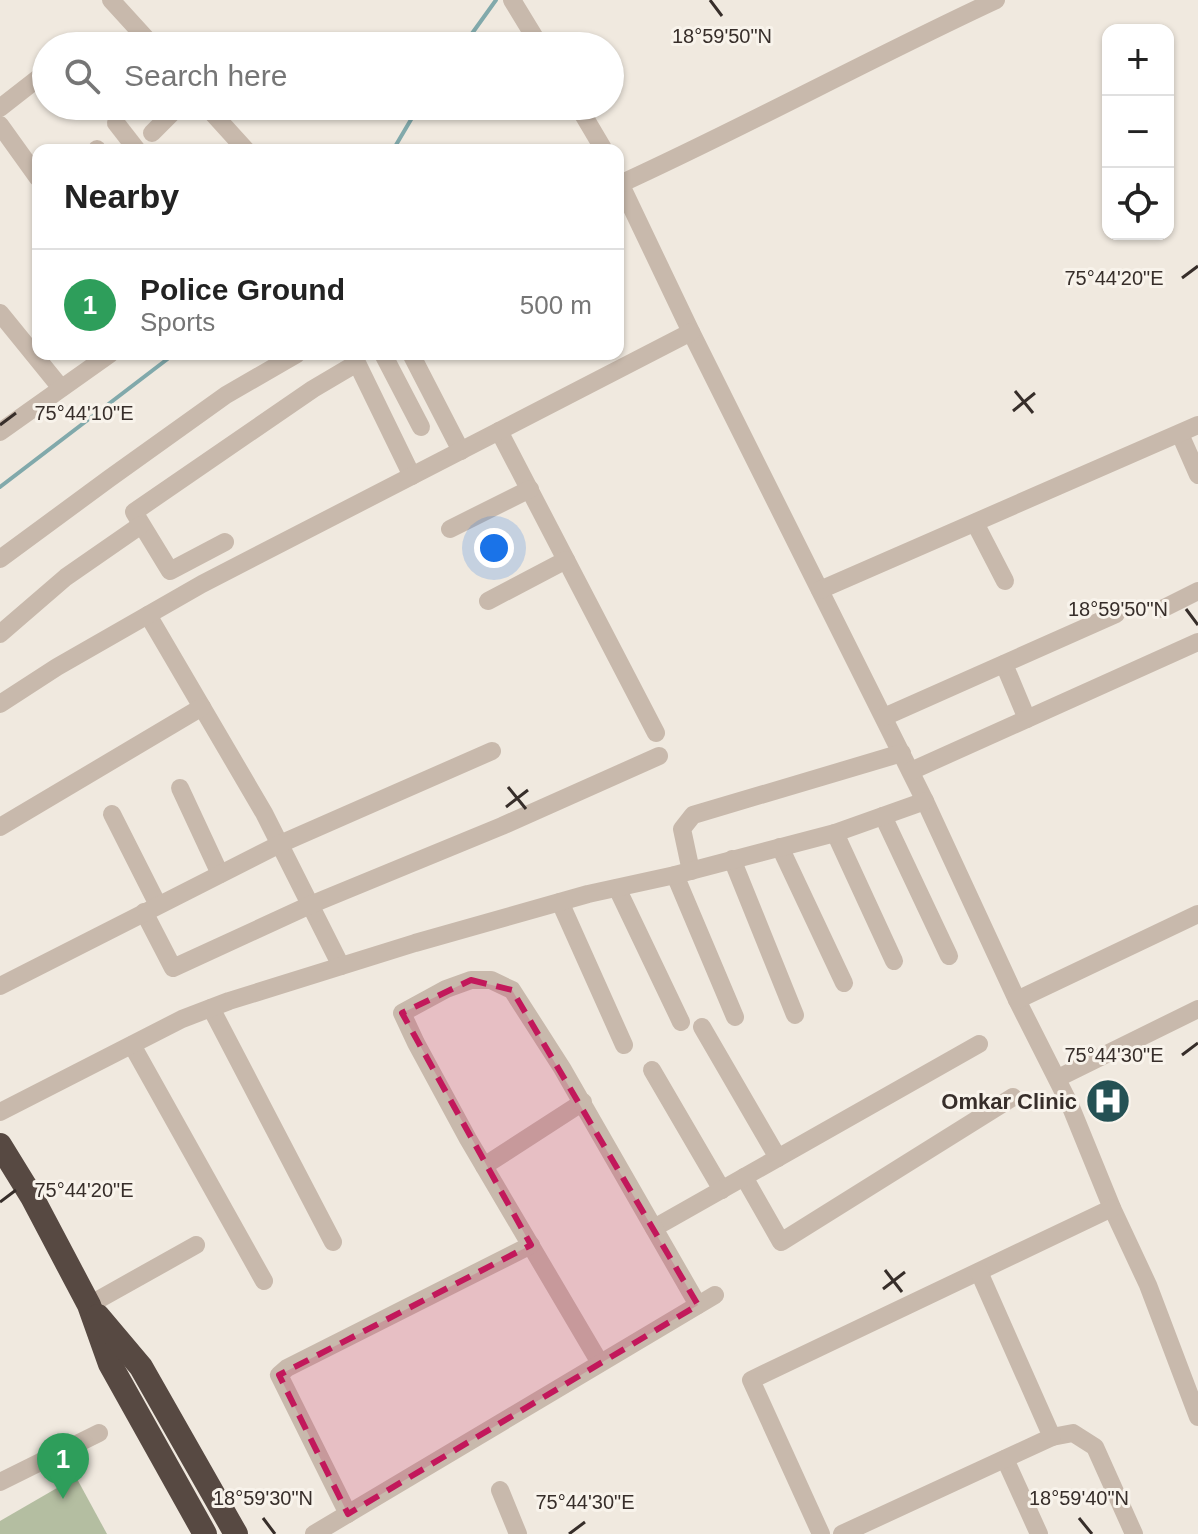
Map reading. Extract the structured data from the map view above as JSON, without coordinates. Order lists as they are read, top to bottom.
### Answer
{
  "places": {
    "hospital": ["Omkar Clinic"]
  },
  "page": {
    "map_buttons": ["+", "−"],
    "search": "Search here",
    "heading": "Nearby",
    "list": [
      {
        "mark": "1",
        "name": "Police Ground",
        "note": "Sports",
        "value": "500 m"
      }
    ],
    "pins": "1"
  },
  "coordinates": [
    "18°59'50\"N",
    "75°44'20\"E",
    "75°44'10\"E",
    "75°44'30\"E",
    "18°59'30\"N",
    "18°59'40\"N"
  ]
}
